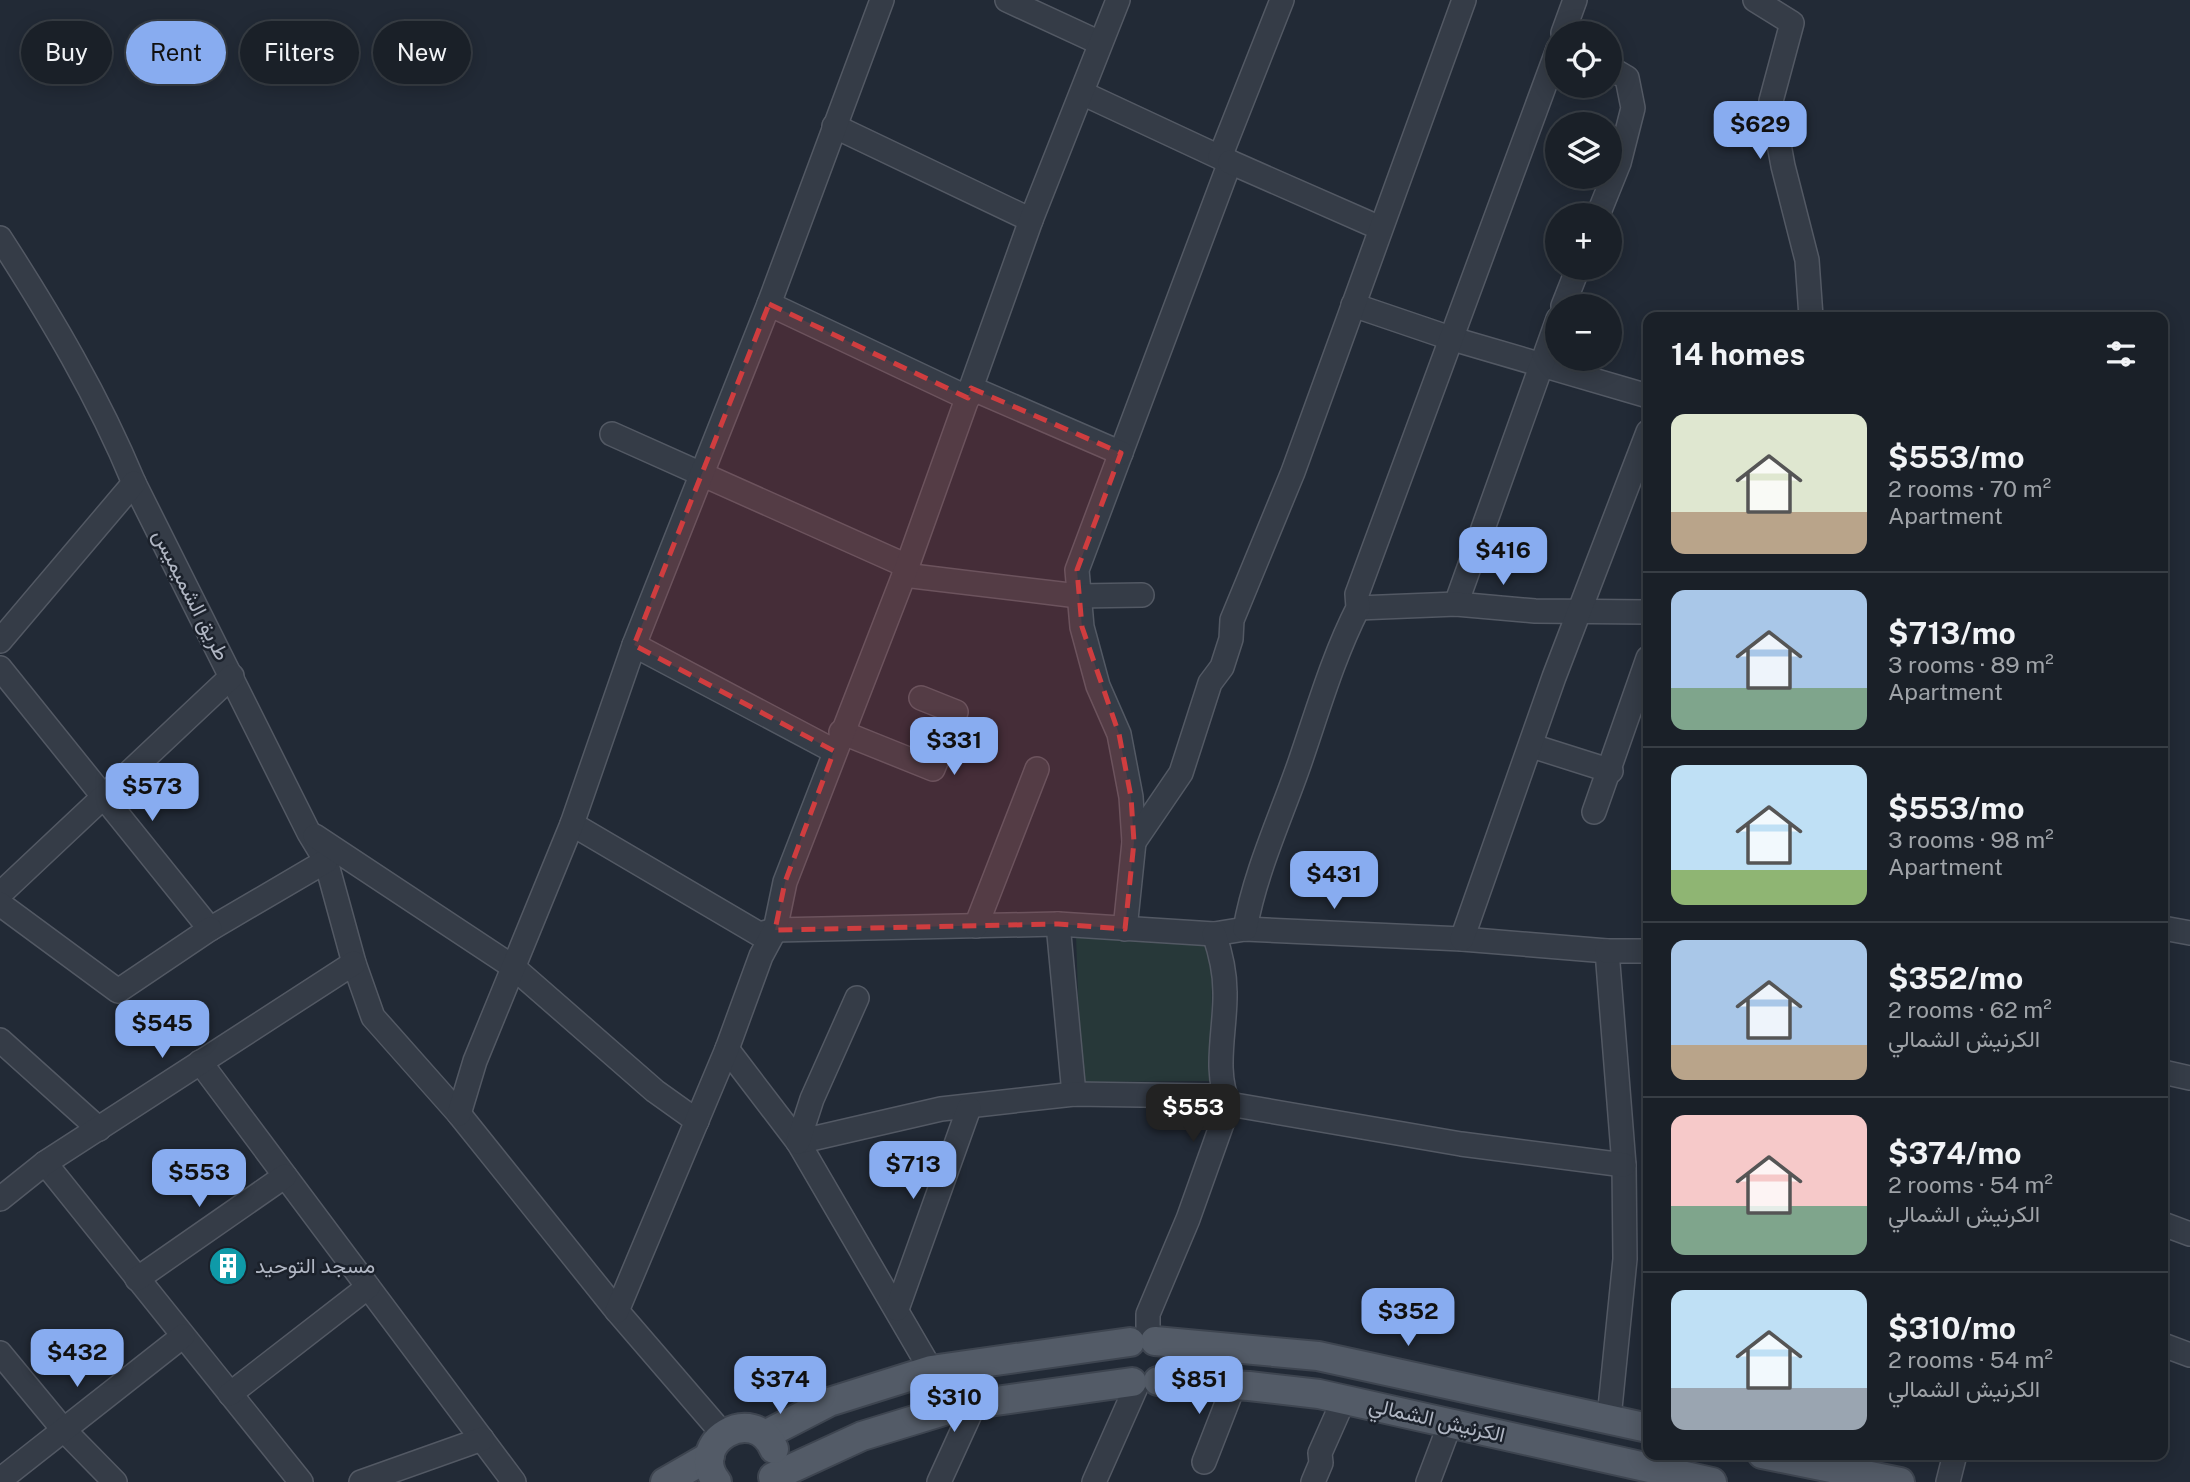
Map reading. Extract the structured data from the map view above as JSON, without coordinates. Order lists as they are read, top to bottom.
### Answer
{
  "streets": {
    "main road": ["الكرنيش الشمالي"],
    "street": ["طريق الشميميس"]
  },
  "places": {
    "building": ["مسجد التوحيد"]
  },
  "page": {
    "map_buttons": ["+", "−"],
    "chip": [
      "Buy",
      "Rent",
      "Filters",
      "New"
    ],
    "price": [
      "$629",
      "$416",
      "$331",
      "$573",
      "$431",
      "$545",
      "$553",
      "$713",
      "$553",
      "$352",
      "$432",
      "$374",
      "$851",
      "$310"
    ],
    "heading": "14 homes",
    "list": [
      {
        "name": "$553/mo",
        "note": "2 rooms · 70 m² · Apartment"
      },
      {
        "name": "$713/mo",
        "note": "3 rooms · 89 m² · Apartment"
      },
      {
        "name": "$553/mo",
        "note": "3 rooms · 98 m² · Apartment"
      },
      {
        "name": "$352/mo",
        "note": "2 rooms · 62 m² · الكرنيش الشمالي"
      },
      {
        "name": "$374/mo",
        "note": "2 rooms · 54 m² · الكرنيش الشمالي"
      },
      {
        "name": "$310/mo",
        "note": "2 rooms · 54 m² · الكرنيش الشمالي"
      }
    ]
  }
}
